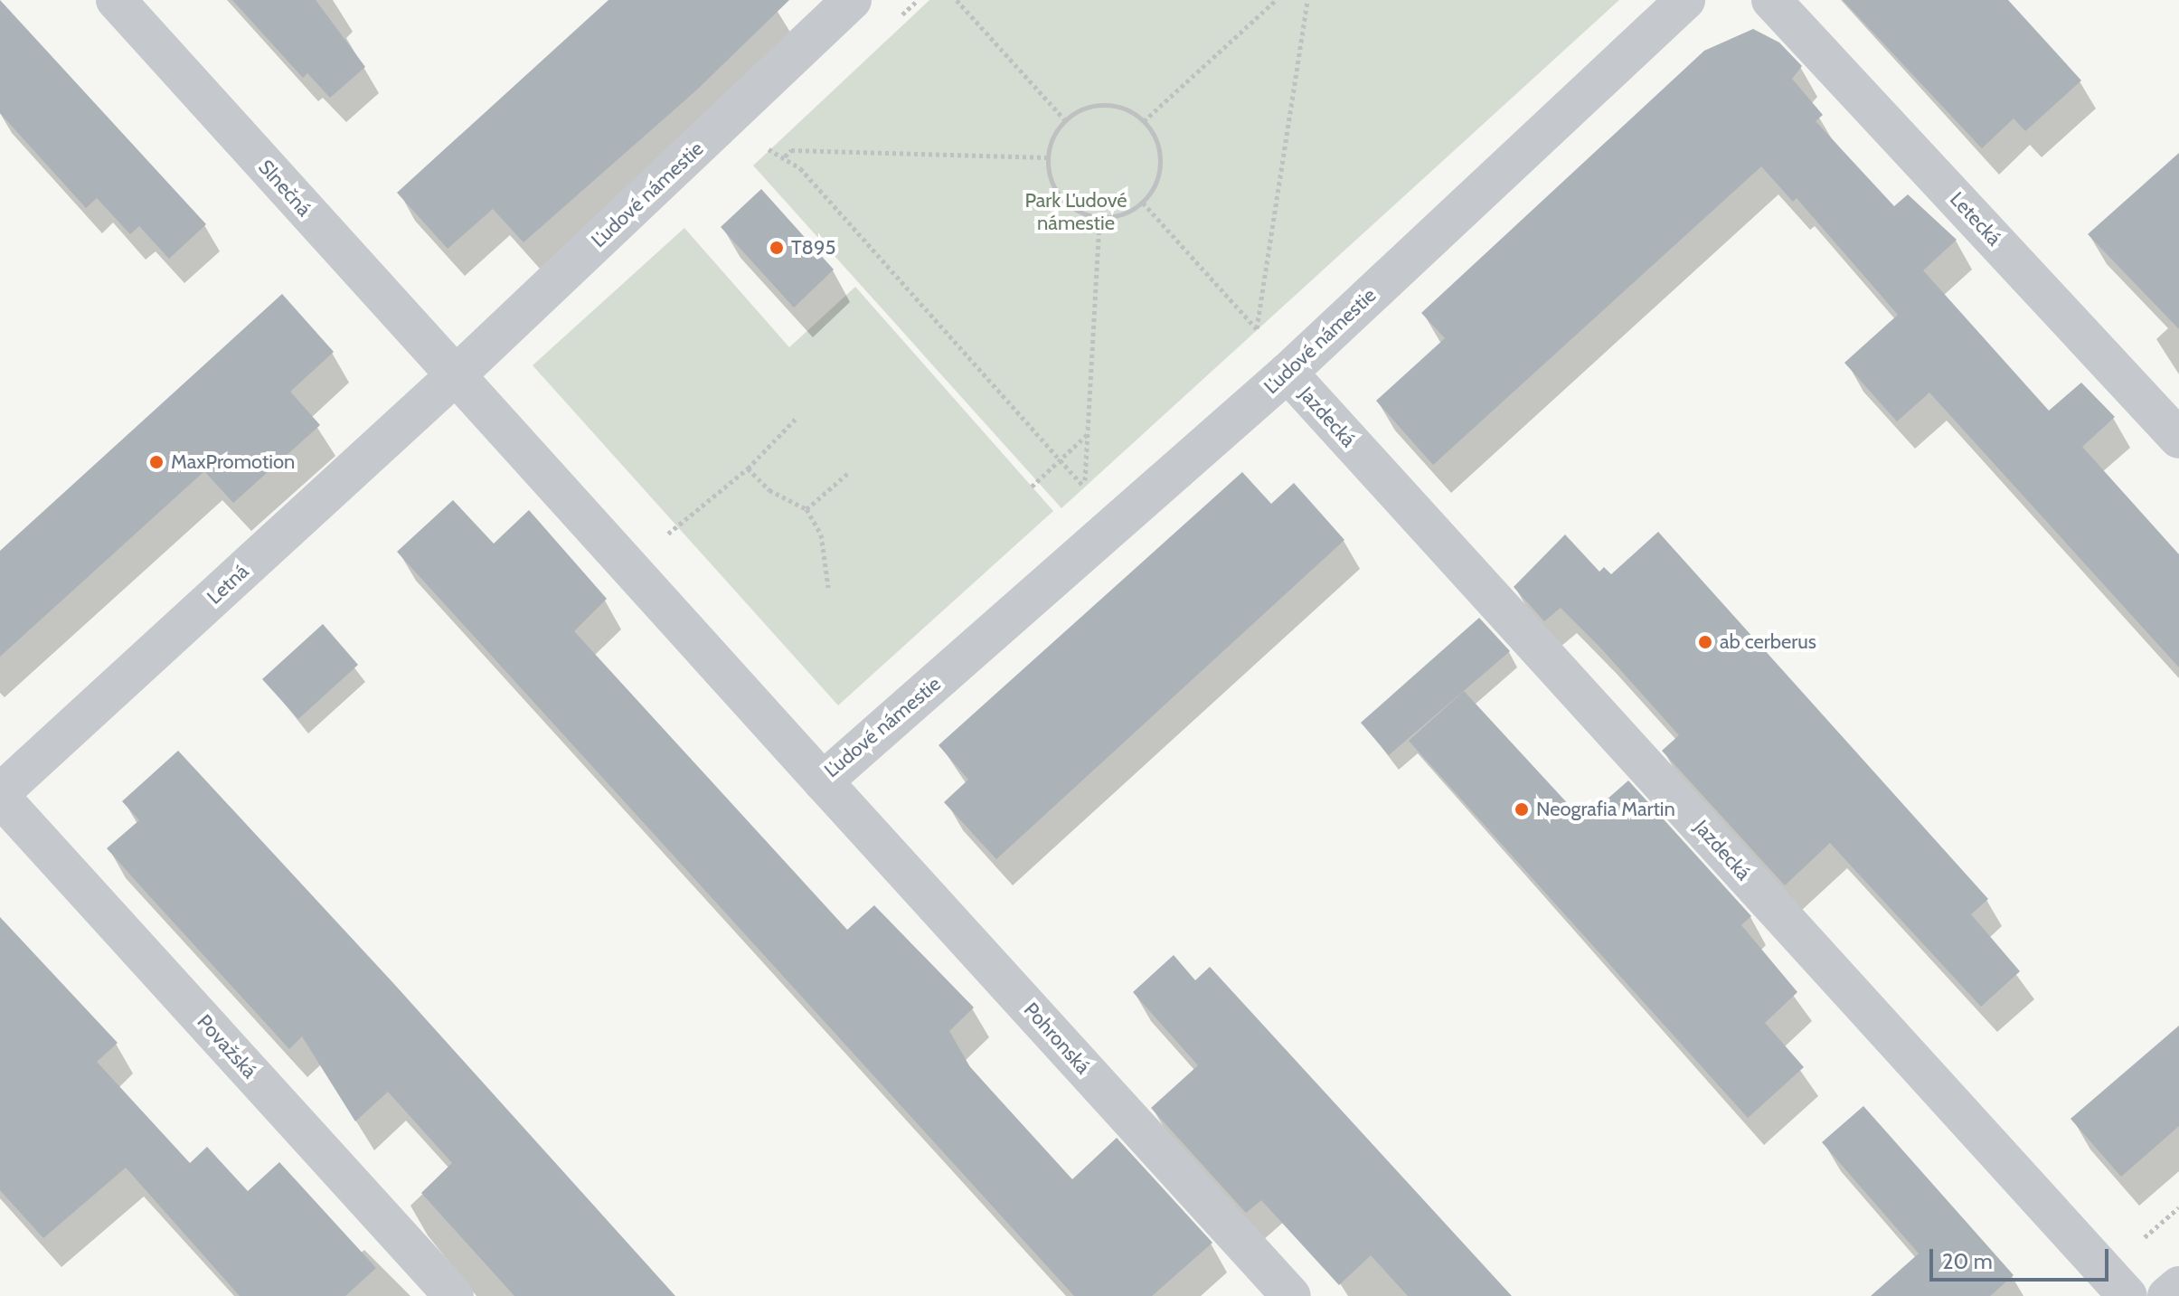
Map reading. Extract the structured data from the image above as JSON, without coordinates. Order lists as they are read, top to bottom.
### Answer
{
  "streets": {
    "street": [
      "Slnečná",
      "Ľudové námestie",
      "Letecká",
      "Jazdecká",
      "Letná",
      "Pohronská",
      "Považská"
    ]
  },
  "crossings": [
    ["Slnečná", "Ľudové námestie"],
    ["Slnečná", "Letná"],
    ["Ľudové námestie", "Jazdecká"],
    ["Ľudové námestie", "Letná"],
    ["Ľudové námestie", "Pohronská"],
    ["Letná", "Považská"]
  ],
  "parks": ["Park Ľudové námestie"],
  "places": [
    "T895",
    "MaxPromotion",
    "ab cerberus",
    "Neografia Martin"
  ],
  "scale_bar": "20 m"
}
